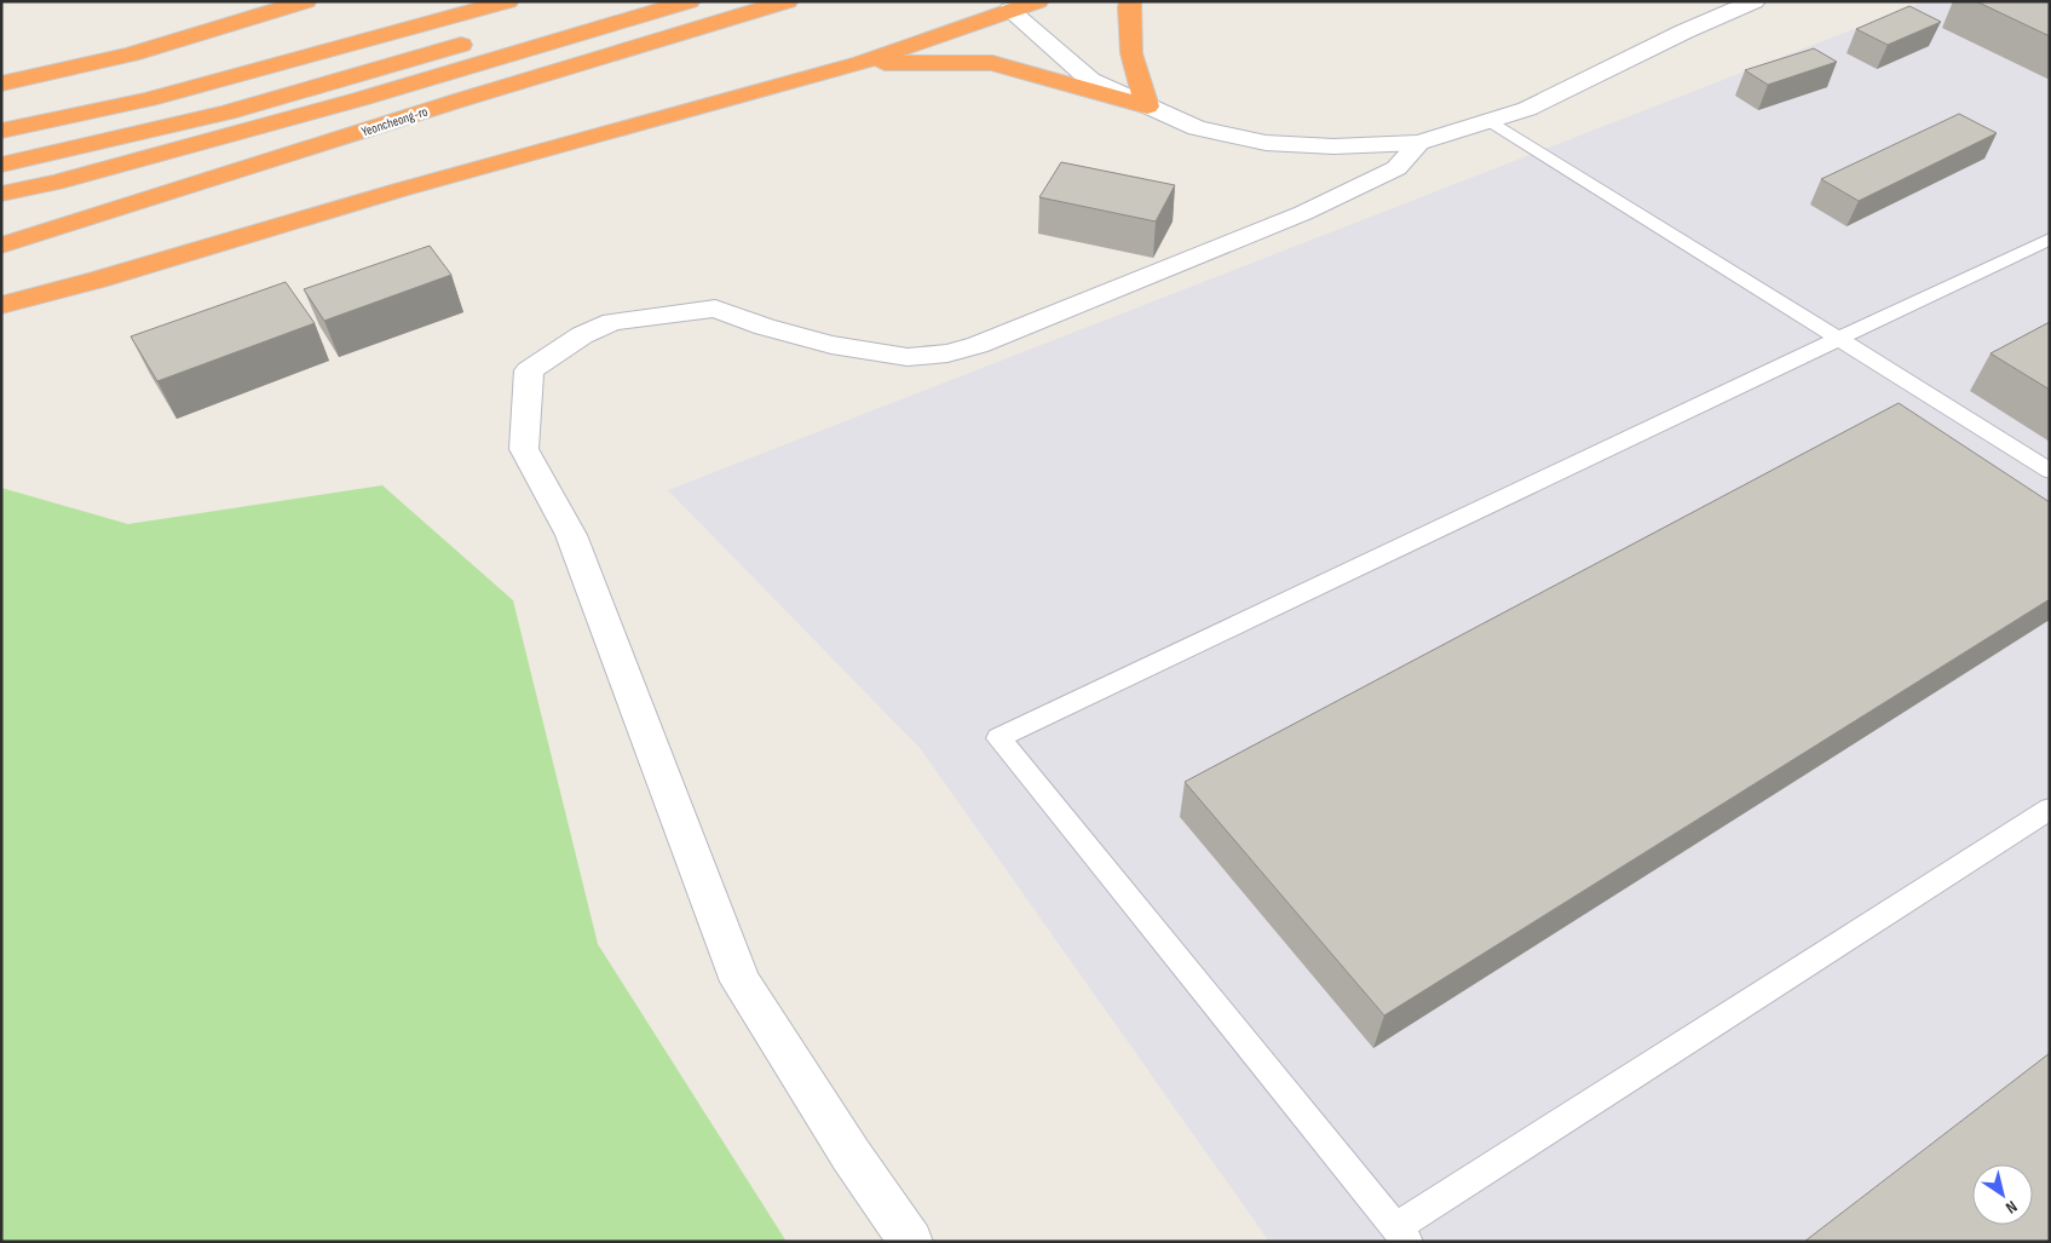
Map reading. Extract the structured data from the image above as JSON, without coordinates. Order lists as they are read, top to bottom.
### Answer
{
  "streets": {
    "highway": ["Yeoncheong-ro"]
  },
  "north": "bottom right"
}
